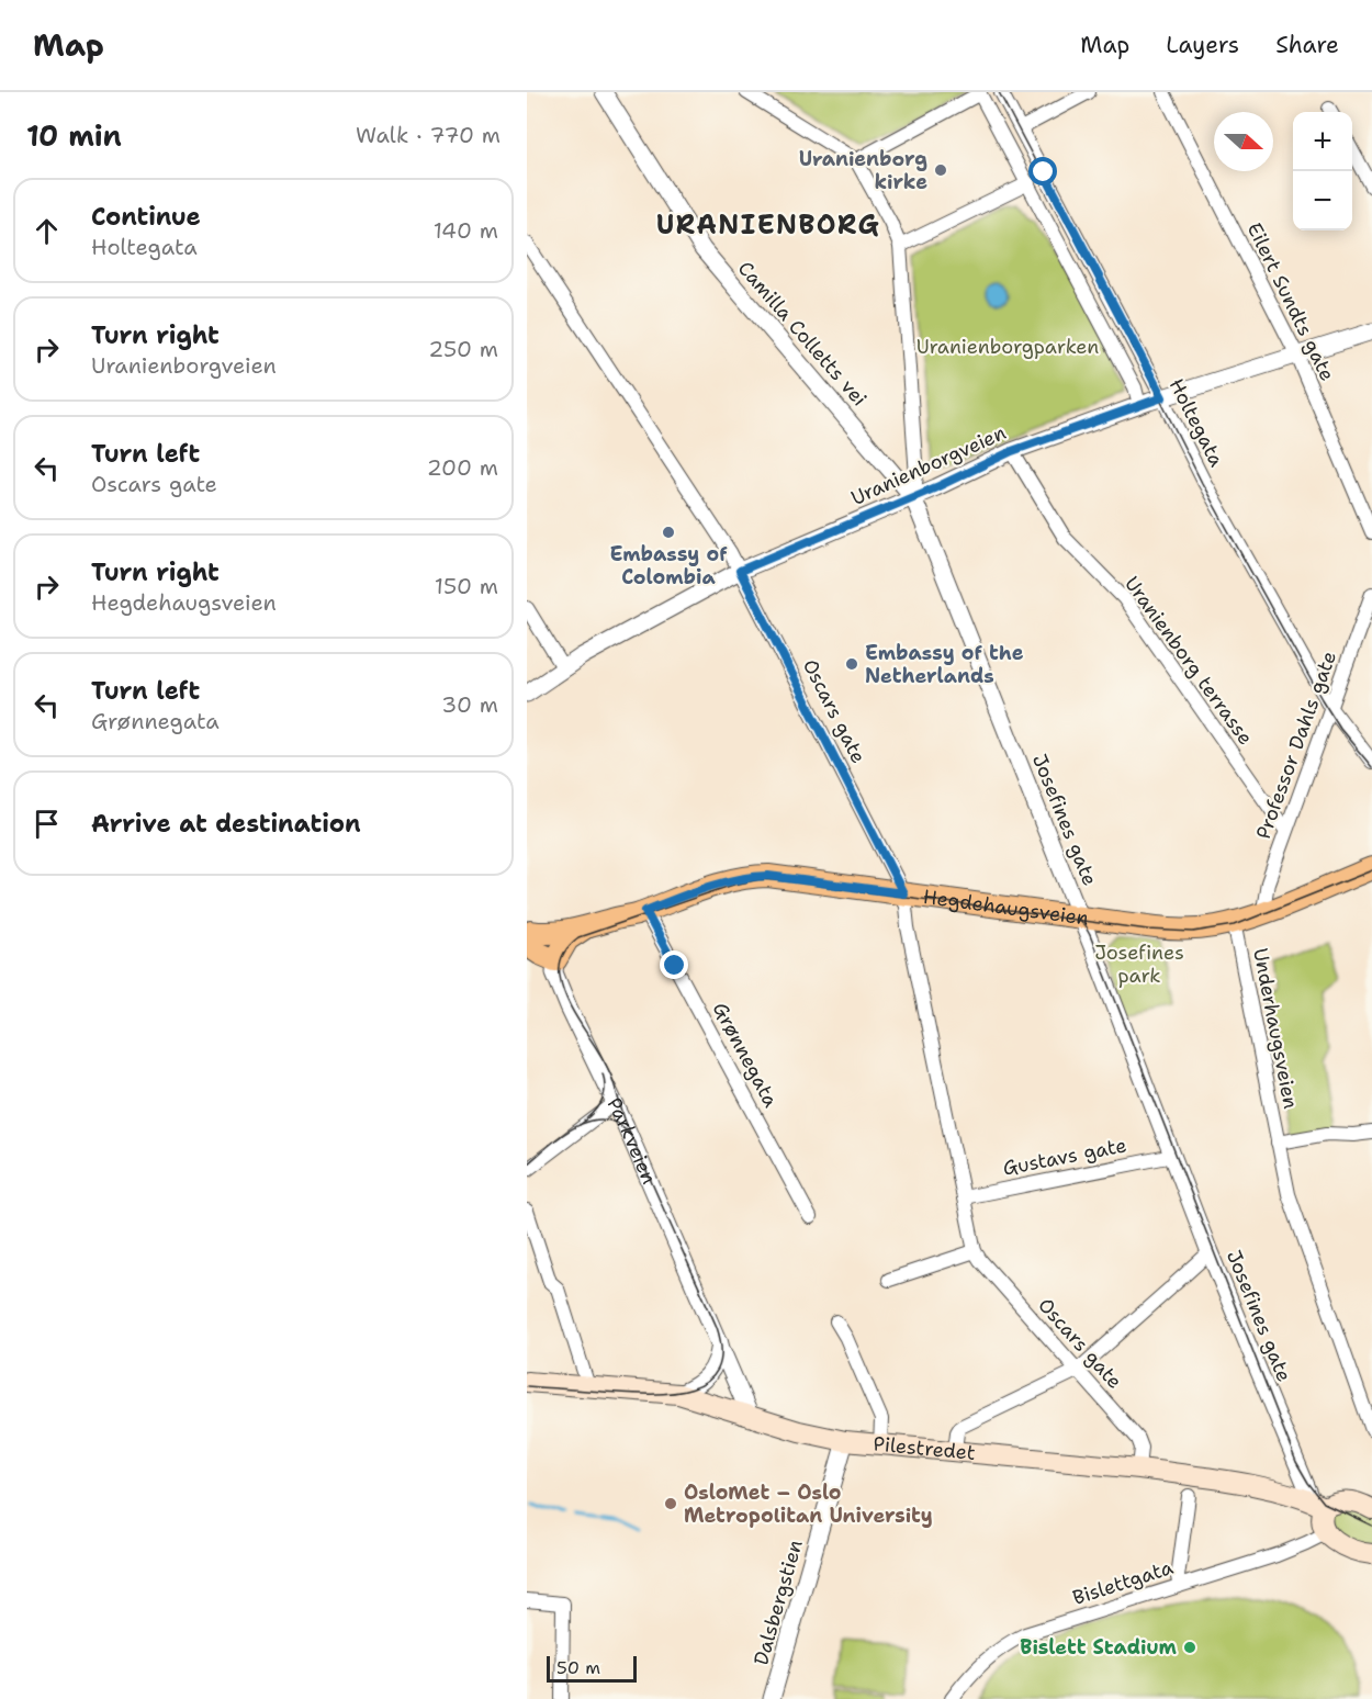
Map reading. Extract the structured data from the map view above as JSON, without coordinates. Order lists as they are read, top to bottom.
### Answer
{
  "streets": {
    "main road": ["Hegdehaugsveien", "Pilestredet"],
    "street": [
      "Eilert Sundts gate",
      "Camilla Colletts vei",
      "Holtegata",
      "Uranienborgveien",
      "Uranienborg terrasse",
      "Oscars gate",
      "Professor Dahls gate",
      "Josefines gate",
      "Underhaugsveien",
      "Grønnegata",
      "Parkveien",
      "Gustavs gate",
      "Bislettgata",
      "Dalsbergstien"
    ]
  },
  "crossings": [
    ["Eilert Sundts gate", "Uranienborgveien"],
    ["Camilla Colletts vei", "Uranienborgveien"],
    ["Camilla Colletts vei", "Josefines gate"],
    ["Holtegata", "Uranienborgveien"],
    ["Holtegata", "Professor Dahls gate"],
    ["Uranienborgveien", "Uranienborg terrasse"],
    ["Uranienborgveien", "Oscars gate"],
    ["Uranienborgveien", "Josefines gate"],
    ["Uranienborg terrasse", "Professor Dahls gate"],
    ["Oscars gate", "Hegdehaugsveien"],
    ["Oscars gate", "Gustavs gate"],
    ["Oscars gate", "Pilestredet"],
    ["Professor Dahls gate", "Hegdehaugsveien"],
    ["Josefines gate", "Hegdehaugsveien"],
    ["Josefines gate", "Gustavs gate"],
    ["Josefines gate", "Pilestredet"],
    ["Hegdehaugsveien", "Underhaugsveien"],
    ["Hegdehaugsveien", "Grønnegata"],
    ["Hegdehaugsveien", "Parkveien"],
    ["Parkveien", "Pilestredet"],
    ["Pilestredet", "Dalsbergstien"]
  ],
  "districts": ["URANIENBORG"],
  "parks": ["Uranienborgparken", "Josefines park"],
  "places": [
    "Uranienborg kirke",
    "Embassy of Colombia",
    "Embassy of the Netherlands",
    "OsloMet – Oslo Metropolitan University",
    "Bislett Stadium"
  ],
  "scale_bar": "50 m",
  "north": "right",
  "page": {
    "header": "Map",
    "nav": ["Map", "Layers", "Share"],
    "heading": ["10 min", "Walk · 770 m"],
    "map_buttons": ["+", "−"],
    "list": [
      ["Continue", "Holtegata", "140 m"],
      ["Turn right", "Uranienborgveien", "250 m"],
      ["Turn left", "Oscars gate", "200 m"],
      ["Turn right", "Hegdehaugsveien", "150 m"],
      ["Turn left", "Grønnegata", "30 m"],
      "Arrive at destination"
    ],
    "scale": "50 m"
  }
}
